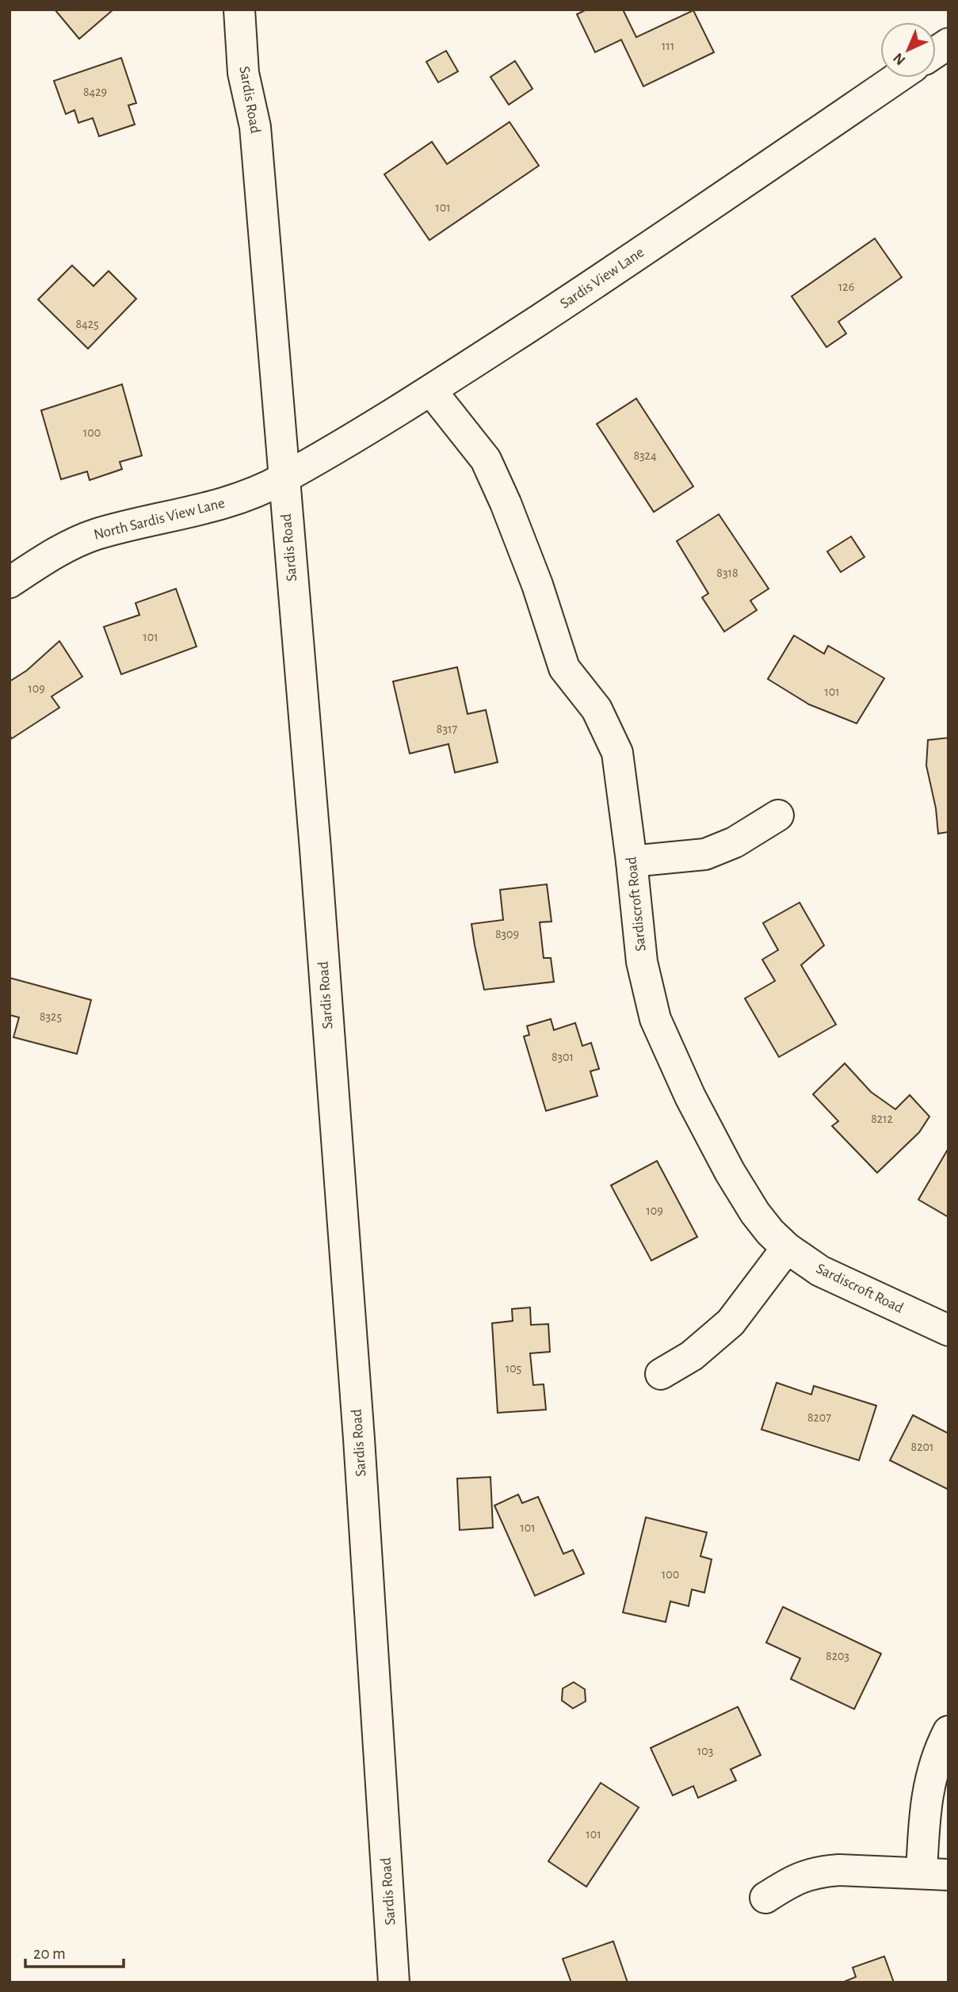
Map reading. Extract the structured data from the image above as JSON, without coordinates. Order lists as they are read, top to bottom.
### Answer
{
  "streets": {
    "street": [
      "Sardis Road",
      "Sardis View Lane",
      "North Sardis View Lane",
      "Sardiscroft Road"
    ]
  },
  "crossings": [
    ["Sardis Road", "Sardis View Lane"],
    ["Sardis Road", "North Sardis View Lane"],
    ["Sardis View Lane", "North Sardis View Lane"],
    ["Sardis View Lane", "Sardiscroft Road"]
  ],
  "house_numbers": [
    "111",
    "8429",
    "101",
    "126",
    "8425",
    "100",
    "8324",
    "8318",
    "101",
    "109",
    "101",
    "8317",
    "8309",
    "8325",
    "8301",
    "8212",
    "109",
    "105",
    "8207",
    "8201",
    "101",
    "100",
    "8203",
    "103",
    "101"
  ],
  "scale_bar": "20 m",
  "north": "bottom left"
}
